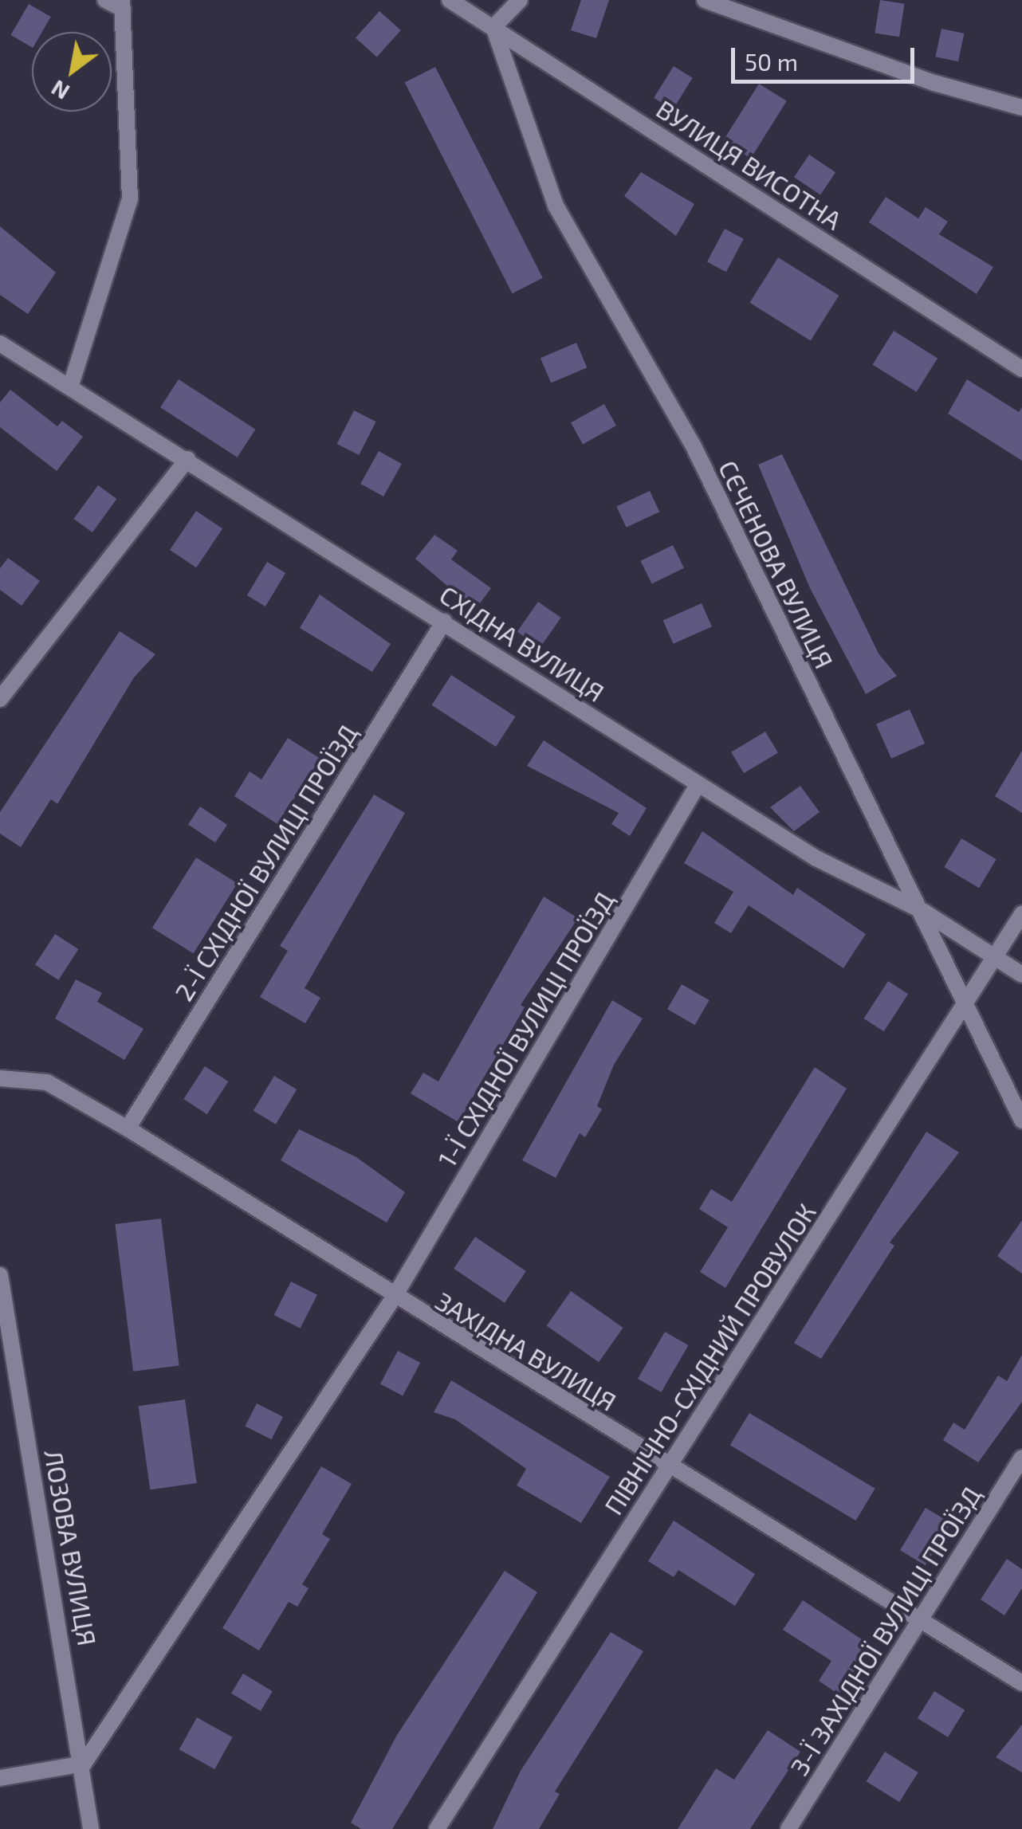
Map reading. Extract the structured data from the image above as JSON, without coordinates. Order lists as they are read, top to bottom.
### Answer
{
  "streets": {
    "street": [
      "ВУЛИЦЯ ВИСОТНА",
      "СЄЧЕНОВА ВУЛИЦЯ",
      "СХІДНА ВУЛИЦЯ",
      "2-Ї СХІДНОЇ ВУЛИЦІ ПРОЇЗД",
      "1-Ї СХІДНОЇ ВУЛИЦІ ПРОЇЗД",
      "ЗАХІДНА ВУЛИЦЯ",
      "ПІВНІЧНО-СХІДНИЙ ПРОВУЛОК",
      "ЛОЗОВА ВУЛИЦЯ",
      "3-Ї ЗАХІДНОЇ ВУЛИЦІ ПРОЇЗД"
    ]
  },
  "crossings": [
    ["ВУЛИЦЯ ВИСОТНА", "СЄЧЕНОВА ВУЛИЦЯ"],
    ["СЄЧЕНОВА ВУЛИЦЯ", "СХІДНА ВУЛИЦЯ"],
    ["СЄЧЕНОВА ВУЛИЦЯ", "ПІВНІЧНО-СХІДНИЙ ПРОВУЛОК"],
    ["СХІДНА ВУЛИЦЯ", "2-Ї СХІДНОЇ ВУЛИЦІ ПРОЇЗД"],
    ["СХІДНА ВУЛИЦЯ", "1-Ї СХІДНОЇ ВУЛИЦІ ПРОЇЗД"],
    ["СХІДНА ВУЛИЦЯ", "ПІВНІЧНО-СХІДНИЙ ПРОВУЛОК"],
    ["2-Ї СХІДНОЇ ВУЛИЦІ ПРОЇЗД", "ЗАХІДНА ВУЛИЦЯ"],
    ["1-Ї СХІДНОЇ ВУЛИЦІ ПРОЇЗД", "ЗАХІДНА ВУЛИЦЯ"],
    ["1-Ї СХІДНОЇ ВУЛИЦІ ПРОЇЗД", "ЛОЗОВА ВУЛИЦЯ"],
    ["ЗАХІДНА ВУЛИЦЯ", "ПІВНІЧНО-СХІДНИЙ ПРОВУЛОК"],
    ["ЗАХІДНА ВУЛИЦЯ", "3-Ї ЗАХІДНОЇ ВУЛИЦІ ПРОЇЗД"]
  ],
  "scale_bar": "50 m",
  "north": "bottom left"
}
